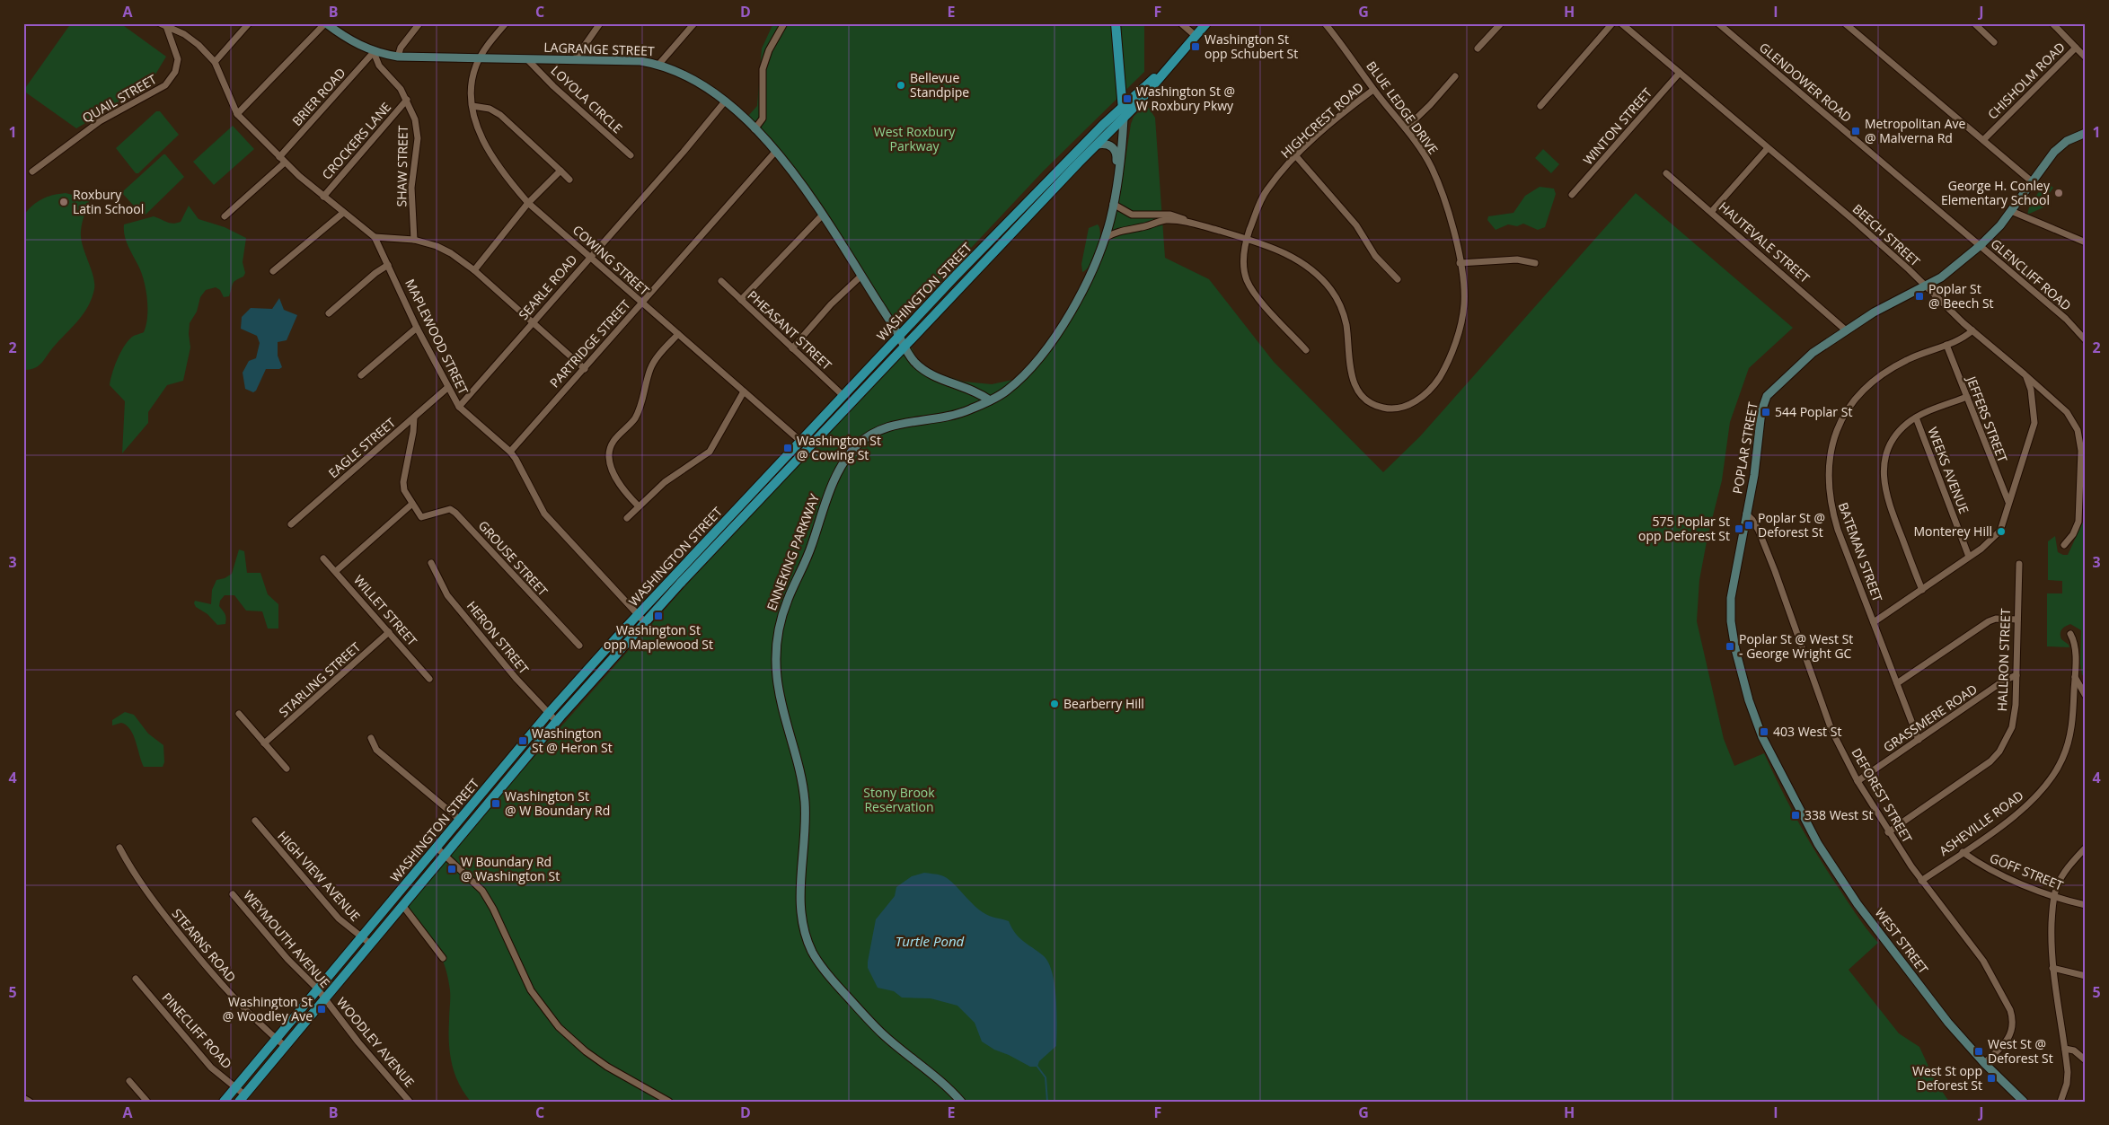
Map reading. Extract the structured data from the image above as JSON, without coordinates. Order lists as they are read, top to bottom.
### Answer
{
  "streets": {
    "main road": [
      "LAGRANGE STREET",
      "WASHINGTON STREET",
      "POPLAR STREET",
      "ENNEKING PARKWAY",
      "WEST STREET"
    ],
    "street": [
      "CHISHOLM ROAD",
      "GLENDOWER ROAD",
      "BRIER ROAD",
      "QUAIL STREET",
      "LOYOLA CIRCLE",
      "BLUE LEDGE DRIVE",
      "HIGHCREST ROAD",
      "WINTON STREET",
      "CROCKERS LANE",
      "SHAW STREET",
      "BEECH STREET",
      "HAUTEVALE STREET",
      "COWING STREET",
      "GLENCLIFF ROAD",
      "SEARLE ROAD",
      "PHEASANT STREET",
      "MAPLEWOOD STREET",
      "PARTRIDGE STREET",
      "JEFFERS STREET",
      "EAGLE STREET",
      "WEEKS AVENUE",
      "BATEMAN STREET",
      "GROUSE STREET",
      "WILLET STREET",
      "HERON STREET",
      "HALLRON STREET",
      "STARLING STREET",
      "GRASSMERE ROAD",
      "DEFOREST STREET",
      "ASHEVILLE ROAD",
      "GOFF STREET",
      "HIGH VIEW AVENUE",
      "WEYMOUTH AVENUE",
      "STEARNS ROAD",
      "PINECLIFF ROAD",
      "WOODLEY AVENUE"
    ]
  },
  "crossings": [
    ["LAGRANGE STREET", "BRIER ROAD"],
    ["LAGRANGE STREET", "LOYOLA CIRCLE"],
    ["LAGRANGE STREET", "SHAW STREET"],
    ["LAGRANGE STREET", "COWING STREET"],
    ["LAGRANGE STREET", "SEARLE ROAD"],
    ["LAGRANGE STREET", "WASHINGTON STREET"],
    ["LAGRANGE STREET", "PARTRIDGE STREET"],
    ["LAGRANGE STREET", "ENNEKING PARKWAY"],
    ["GLENDOWER ROAD", "GLENCLIFF ROAD"],
    ["GLENDOWER ROAD", "POPLAR STREET"],
    ["BRIER ROAD", "SHAW STREET"],
    ["BLUE LEDGE DRIVE", "HIGHCREST ROAD"],
    ["BLUE LEDGE DRIVE", "ENNEKING PARKWAY"],
    ["WINTON STREET", "BEECH STREET"],
    ["CROCKERS LANE", "SHAW STREET"],
    ["BEECH STREET", "POPLAR STREET"],
    ["BEECH STREET", "BATEMAN STREET"],
    ["HAUTEVALE STREET", "POPLAR STREET"],
    ["COWING STREET", "SEARLE ROAD"],
    ["COWING STREET", "WASHINGTON STREET"],
    ["COWING STREET", "PARTRIDGE STREET"],
    ["GLENCLIFF ROAD", "POPLAR STREET"],
    ["SEARLE ROAD", "MAPLEWOOD STREET"],
    ["WASHINGTON STREET", "PHEASANT STREET"],
    ["WASHINGTON STREET", "MAPLEWOOD STREET"],
    ["WASHINGTON STREET", "ENNEKING PARKWAY"],
    ["WASHINGTON STREET", "HERON STREET"],
    ["WASHINGTON STREET", "HIGH VIEW AVENUE"],
    ["WASHINGTON STREET", "WEYMOUTH AVENUE"],
    ["WASHINGTON STREET", "STEARNS ROAD"],
    ["WASHINGTON STREET", "PINECLIFF ROAD"],
    ["WASHINGTON STREET", "WOODLEY AVENUE"],
    ["MAPLEWOOD STREET", "PARTRIDGE STREET"],
    ["MAPLEWOOD STREET", "EAGLE STREET"],
    ["JEFFERS STREET", "BATEMAN STREET"],
    ["POPLAR STREET", "DEFOREST STREET"],
    ["POPLAR STREET", "WEST STREET"],
    ["BATEMAN STREET", "GRASSMERE ROAD"],
    ["WILLET STREET", "STARLING STREET"],
    ["HALLRON STREET", "GRASSMERE ROAD"],
    ["HALLRON STREET", "DEFOREST STREET"],
    ["GRASSMERE ROAD", "DEFOREST STREET"],
    ["DEFOREST STREET", "ASHEVILLE ROAD"],
    ["DEFOREST STREET", "WEST STREET"],
    ["ASHEVILLE ROAD", "GOFF STREET"],
    ["WEYMOUTH AVENUE", "WOODLEY AVENUE"]
  ],
  "water": ["Turtle Pond"],
  "parks": ["West Roxbury Parkway", "Stony Brook Reservation"],
  "places": {
    "transit": [
      "Washington St opp Schubert St",
      "Washington St @ W Roxbury Pkwy",
      "Metropolitan Ave @ Malverna Rd",
      "Poplar St @ Beech St",
      "544 Poplar St",
      "Washington St @ Cowing St",
      "Poplar St @ Deforest St",
      "575 Poplar St opp Deforest St",
      "Washington St opp Maplewood St",
      "Poplar St @ West St - George Wright GC",
      "403 West St",
      "Washington St @ Heron St",
      "Washington St @ W Boundary Rd",
      "338 West St",
      "W Boundary Rd @ Washington St",
      "Washington St @ Woodley Ave",
      "West St @ Deforest St",
      "West St opp Deforest St"
    ],
    "other": [
      "Bellevue Standpipe",
      "George H. Conley Elementary School",
      "Roxbury Latin School",
      "Monterey Hill",
      "Bearberry Hill"
    ]
  },
  "grid": {
    "columns": [
      "A",
      "B",
      "C",
      "D",
      "E",
      "F",
      "G",
      "H",
      "I",
      "J"
    ],
    "rows": [
      "1",
      "2",
      "3",
      "4",
      "5"
    ]
  }
}
